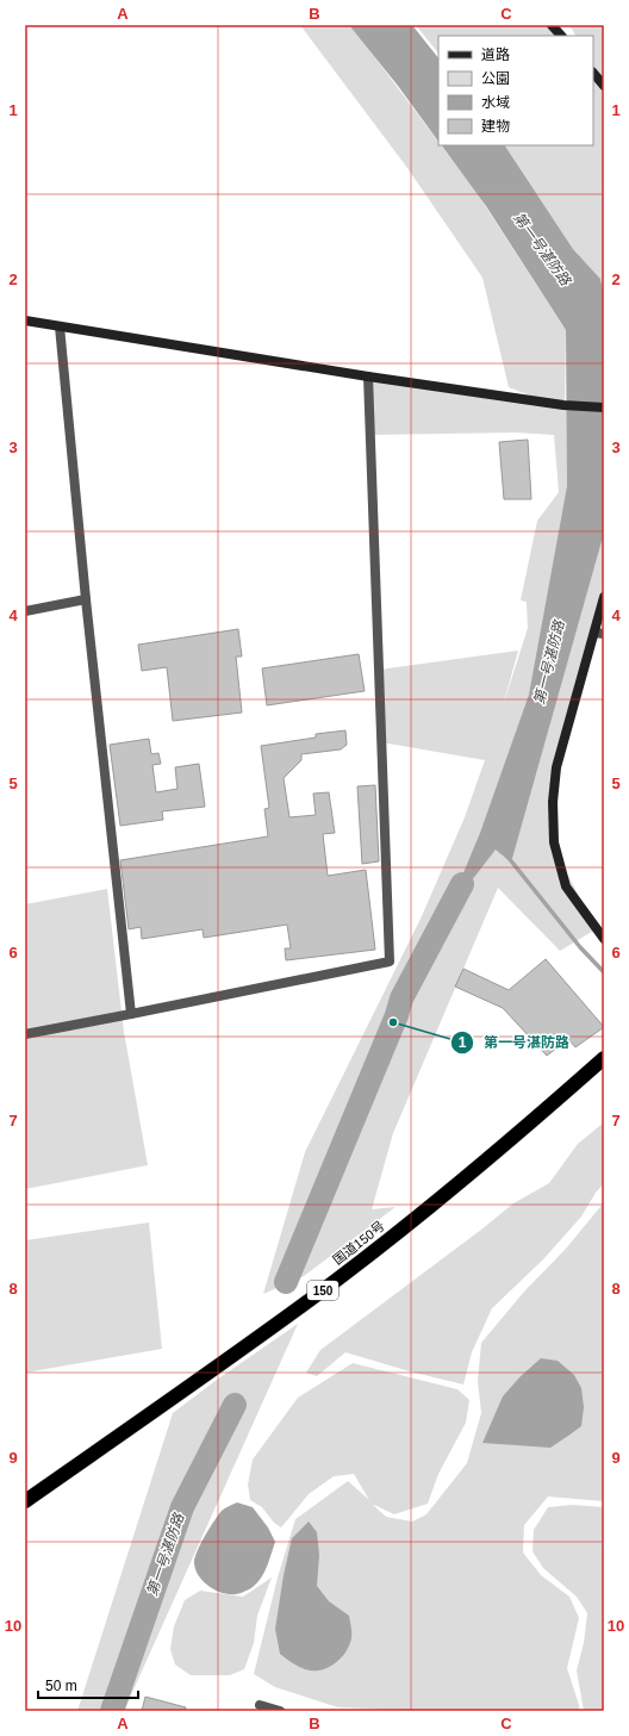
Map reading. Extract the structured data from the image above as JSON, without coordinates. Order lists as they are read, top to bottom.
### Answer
{
  "streets": {
    "highway": ["国道150号", "150"]
  },
  "water": ["第一号湛防路"],
  "places": ["第一号湛防路"],
  "legend": [
    "道路",
    "公園",
    "水域",
    "建物"
  ],
  "scale_bar": "50 m",
  "grid": {
    "columns": ["A", "B", "C"],
    "rows": [
      "1",
      "2",
      "3",
      "4",
      "5",
      "6",
      "7",
      "8",
      "9",
      "10"
    ]
  }
}
